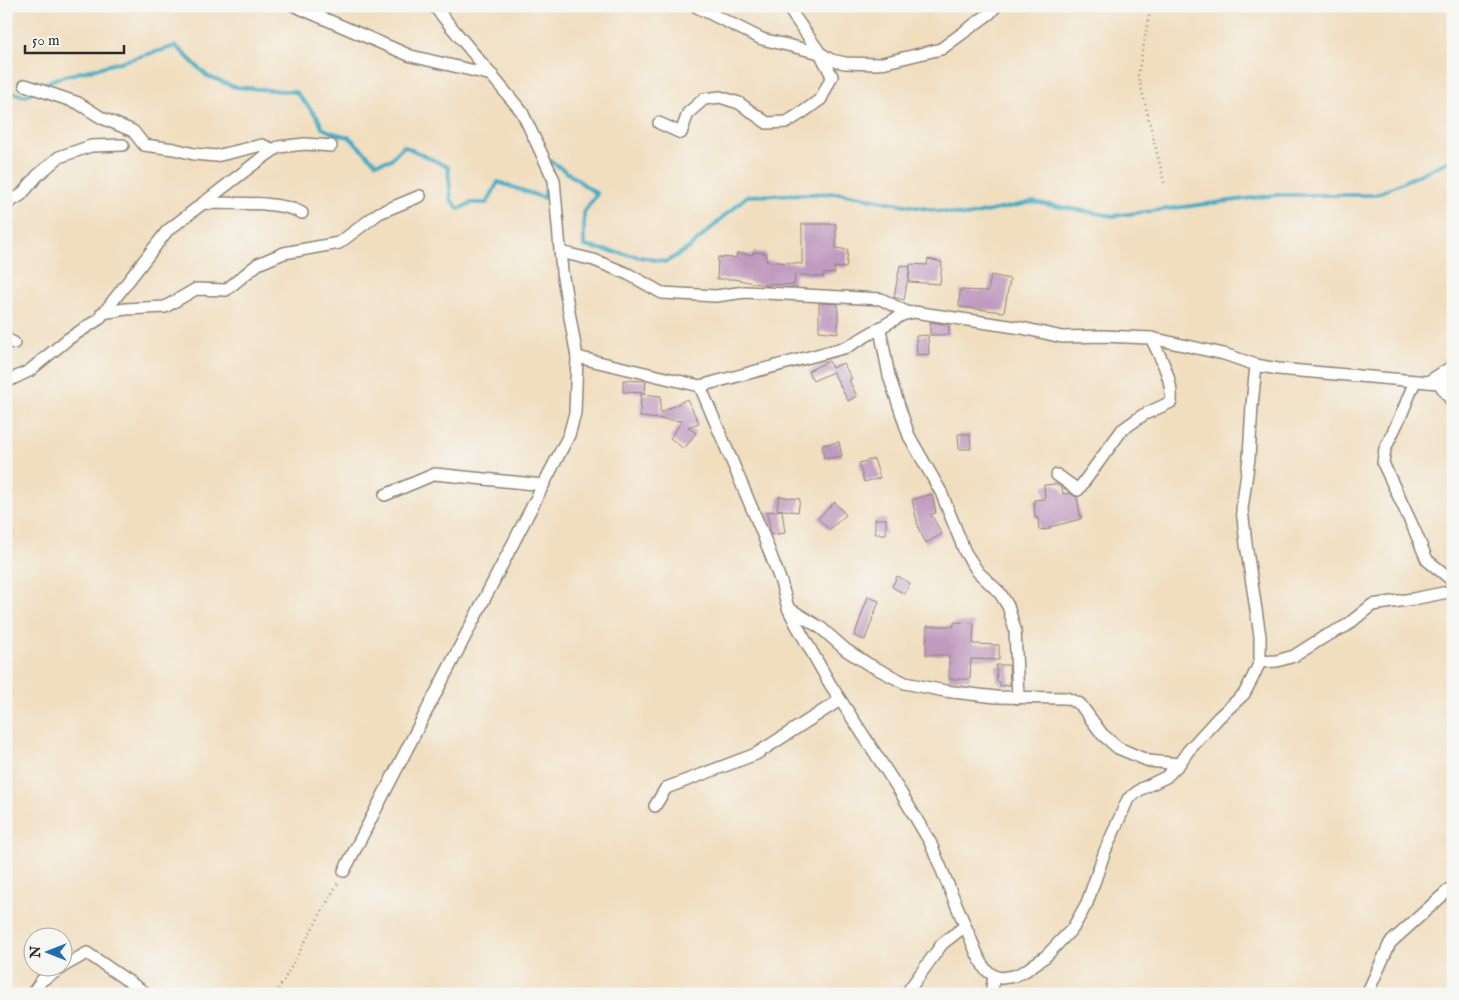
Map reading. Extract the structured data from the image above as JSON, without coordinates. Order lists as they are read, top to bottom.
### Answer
{
  "scale_bar": "50 m",
  "north": "left"
}
